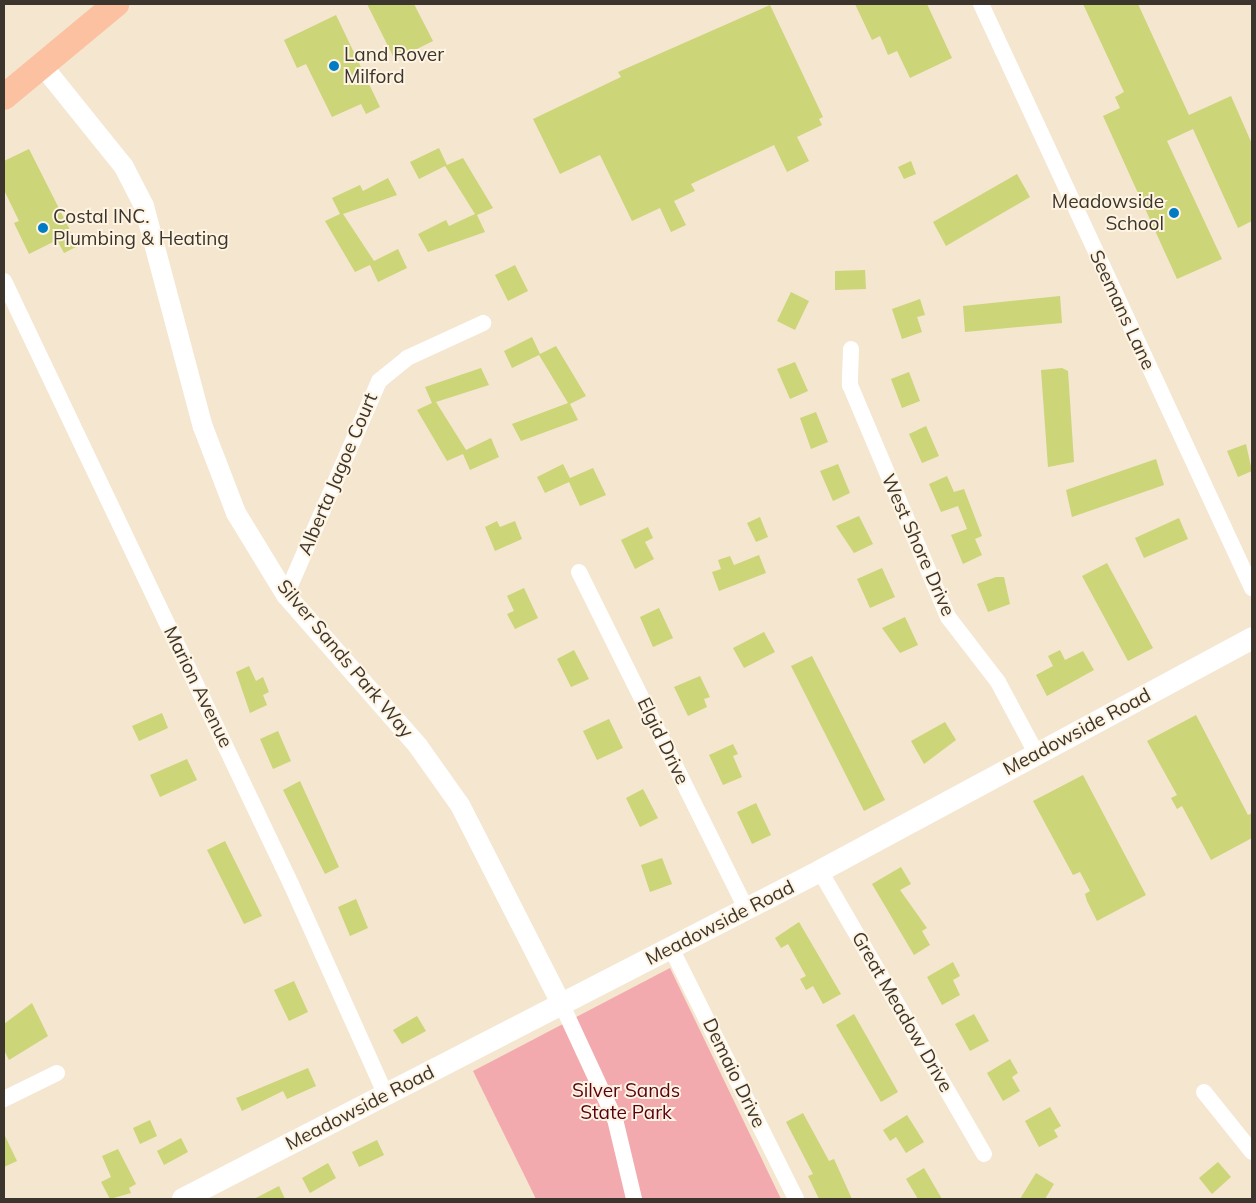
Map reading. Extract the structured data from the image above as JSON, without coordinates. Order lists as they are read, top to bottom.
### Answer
{
  "streets": {
    "main road": ["Meadowside Road"],
    "street": [
      "Seemans Lane",
      "Alberta Jagoe Court",
      "West Shore Drive",
      "Silver Sands Park Way",
      "Marion Avenue",
      "Elgid Drive",
      "Great Meadow Drive",
      "Demaio Drive"
    ]
  },
  "crossings": [
    ["Alberta Jagoe Court", "Silver Sands Park Way"],
    ["West Shore Drive", "Meadowside Road"],
    ["Silver Sands Park Way", "Meadowside Road"],
    ["Marion Avenue", "Meadowside Road"],
    ["Meadowside Road", "Elgid Drive"],
    ["Meadowside Road", "Great Meadow Drive"],
    ["Meadowside Road", "Demaio Drive"]
  ],
  "parks": ["Silver Sands State Park"],
  "places": ["Land Rover Milford", "Meadowside School", "Costal INC. Plumbing & Heating"]
}
